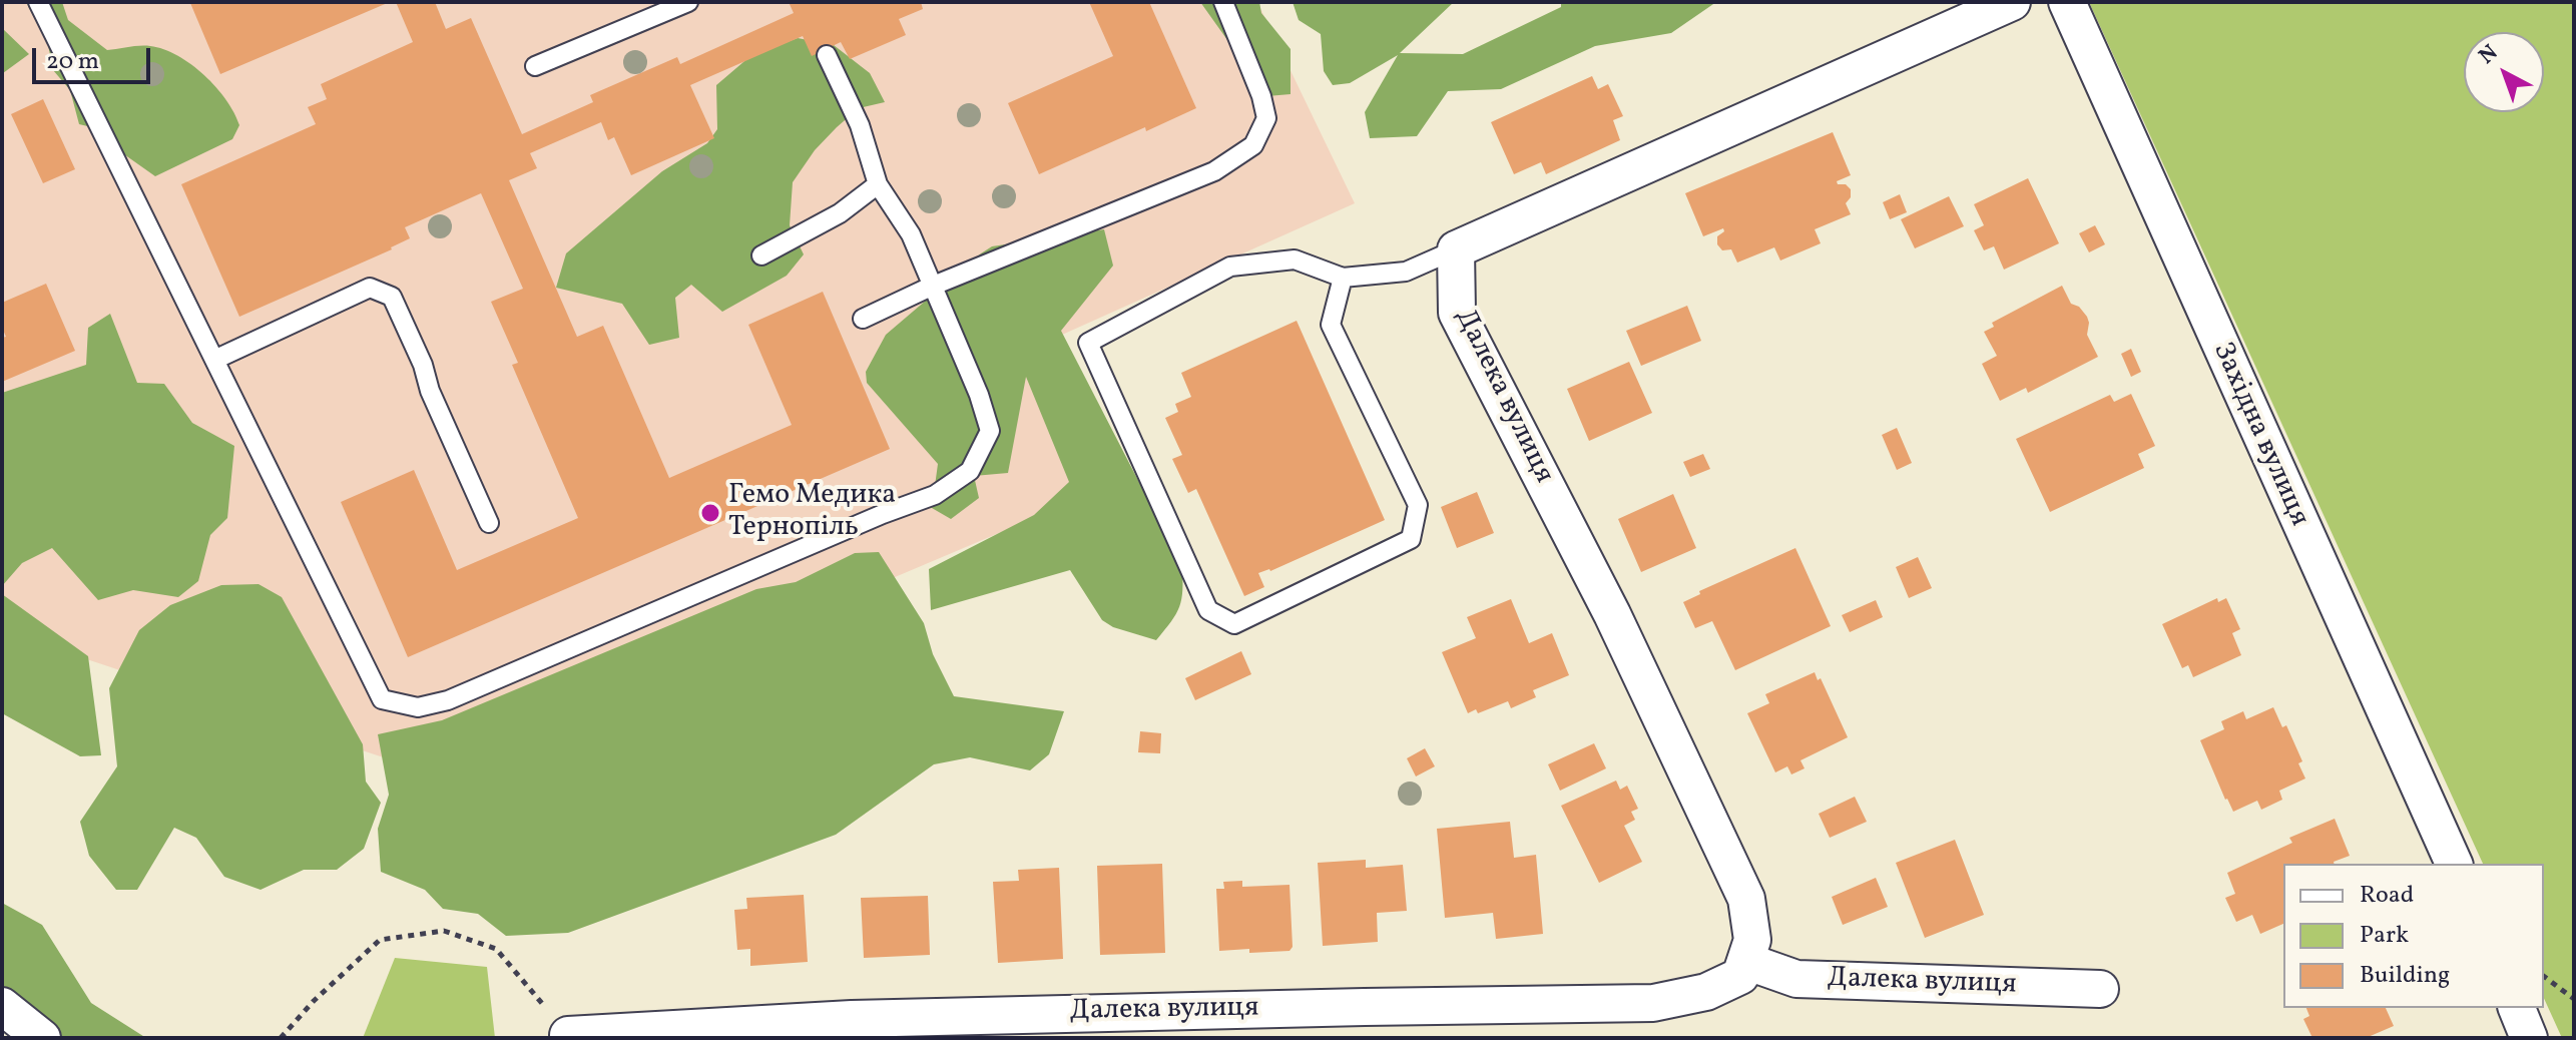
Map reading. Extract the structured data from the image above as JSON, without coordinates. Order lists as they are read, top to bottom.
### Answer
{
  "streets": {
    "street": ["Далека вулиця", "Західна вулиця"]
  },
  "places": ["Гемо Медика Тернопіль"],
  "legend": ["Road", "Park", "Building"],
  "scale_bar": "20 m",
  "north": "top left"
}
